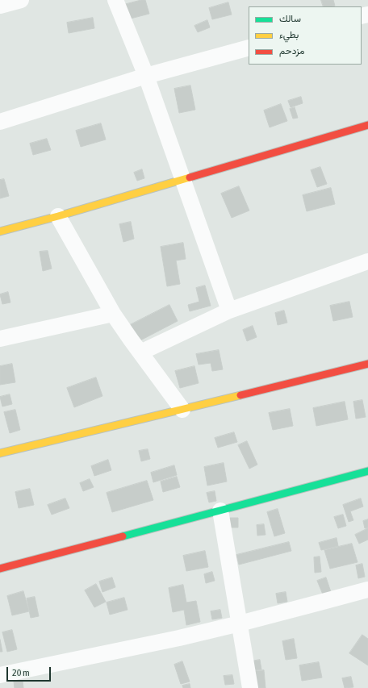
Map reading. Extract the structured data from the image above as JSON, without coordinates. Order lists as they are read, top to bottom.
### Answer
{
  "legend": ["سالك", "بطيء", "مزدحم"],
  "scale_bar": "20 m"
}
